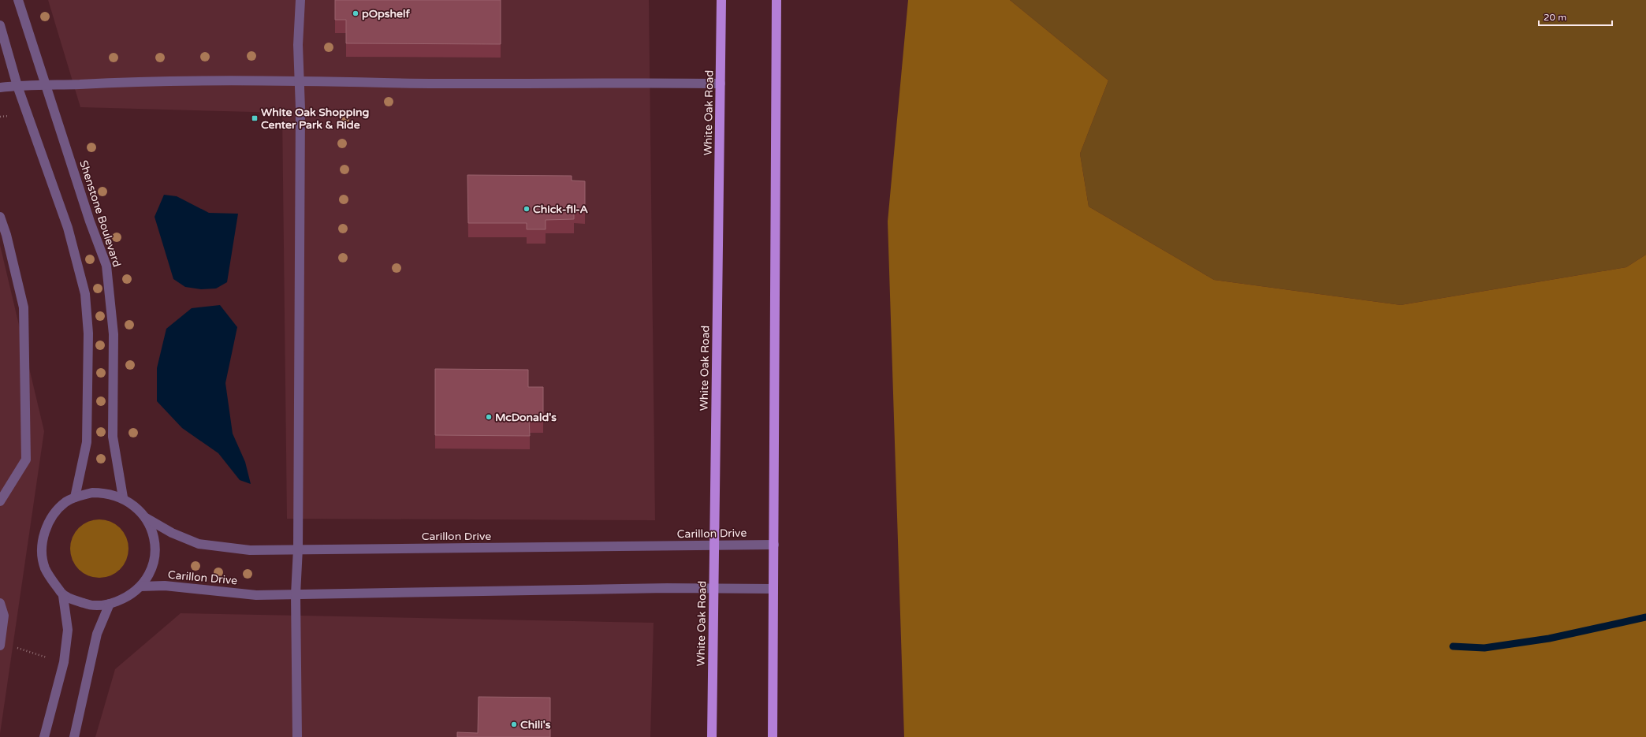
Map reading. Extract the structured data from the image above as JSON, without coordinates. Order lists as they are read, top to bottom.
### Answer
{
  "streets": {
    "main road": ["White Oak Road"],
    "street": ["Shenstone Boulevard", "Carillon Drive"]
  },
  "crossings": [
    ["White Oak Road", "Carillon Drive"]
  ],
  "places": {
    "other": [
      "pOpshelf",
      "Chick-fil-A",
      "McDonald's",
      "Chili's"
    ],
    "transit": ["White Oak Shopping Center Park & Ride"]
  },
  "scale_bar": "20 m"
}
